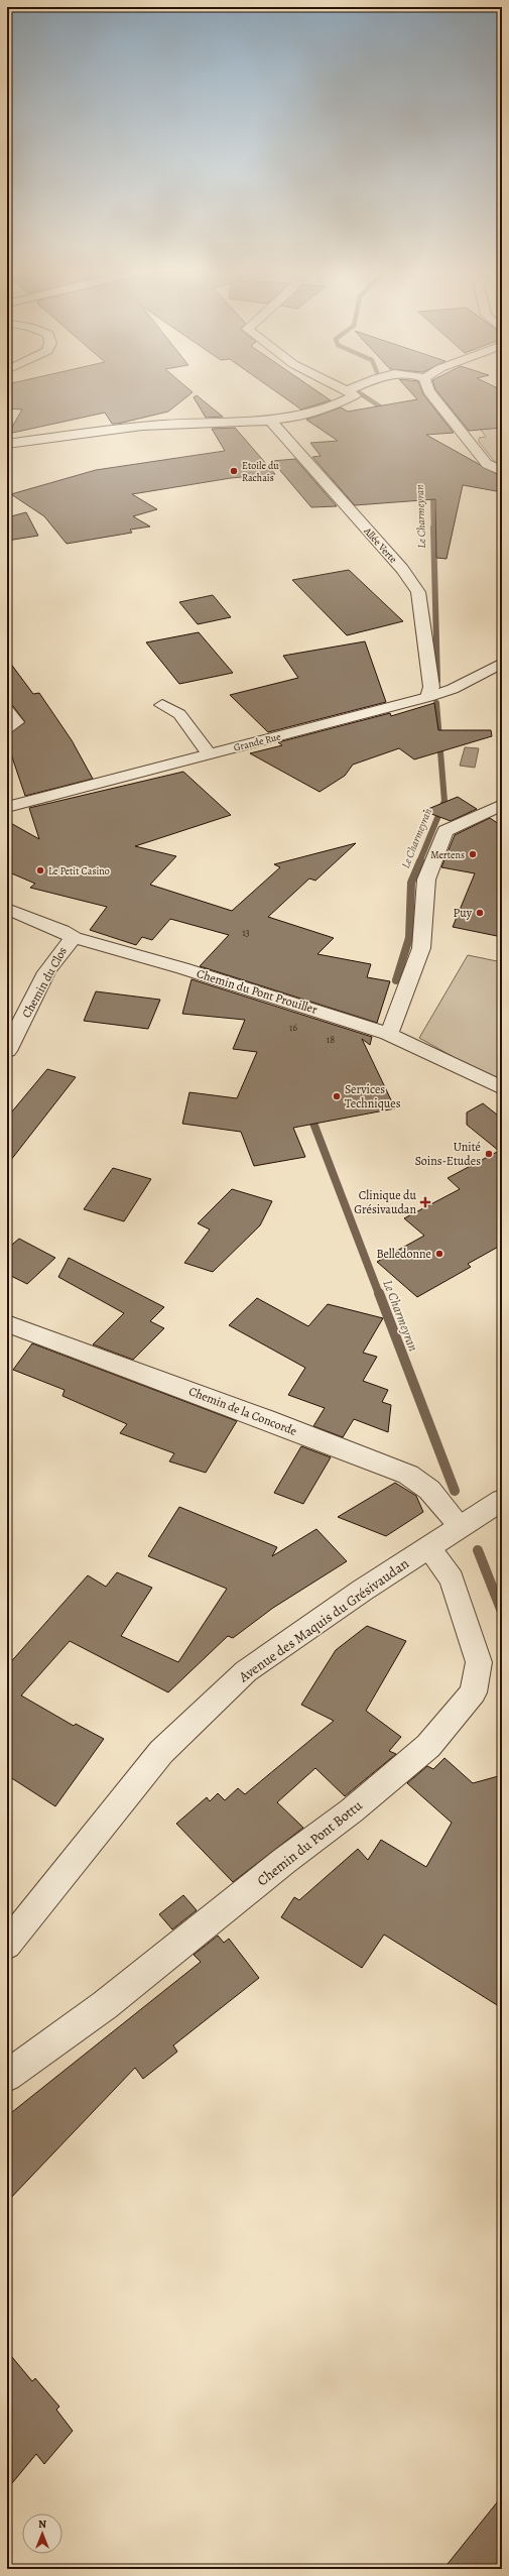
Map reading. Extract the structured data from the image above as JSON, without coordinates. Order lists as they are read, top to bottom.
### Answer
{
  "streets": {
    "street": [
      "Allée Verte",
      "Grande Rue",
      "Chemin du Clos",
      "Chemin du Pont Prouiller",
      "Chemin de la Concorde",
      "Avenue des Maquis du Grésivaudan",
      "Chemin du Pont Bottu"
    ]
  },
  "crossings": [
    ["Allée Verte", "Grande Rue"],
    ["Chemin du Clos", "Chemin du Pont Prouiller"],
    ["Chemin de la Concorde", "Avenue des Maquis du Grésivaudan"],
    ["Avenue des Maquis du Grésivaudan", "Chemin du Pont Bottu"]
  ],
  "water": ["Le Charmeyran"],
  "places": {
    "other": [
      "Etoile du Rachais",
      "Mertens",
      "Le Petit Casino",
      "Puy",
      "Services Techniques",
      "Unité Soins-Etudes",
      "Belledonne"
    ],
    "health": ["Clinique du Grésivaudan"]
  },
  "house_numbers": ["13", "16", "18"],
  "north": "top"
}
